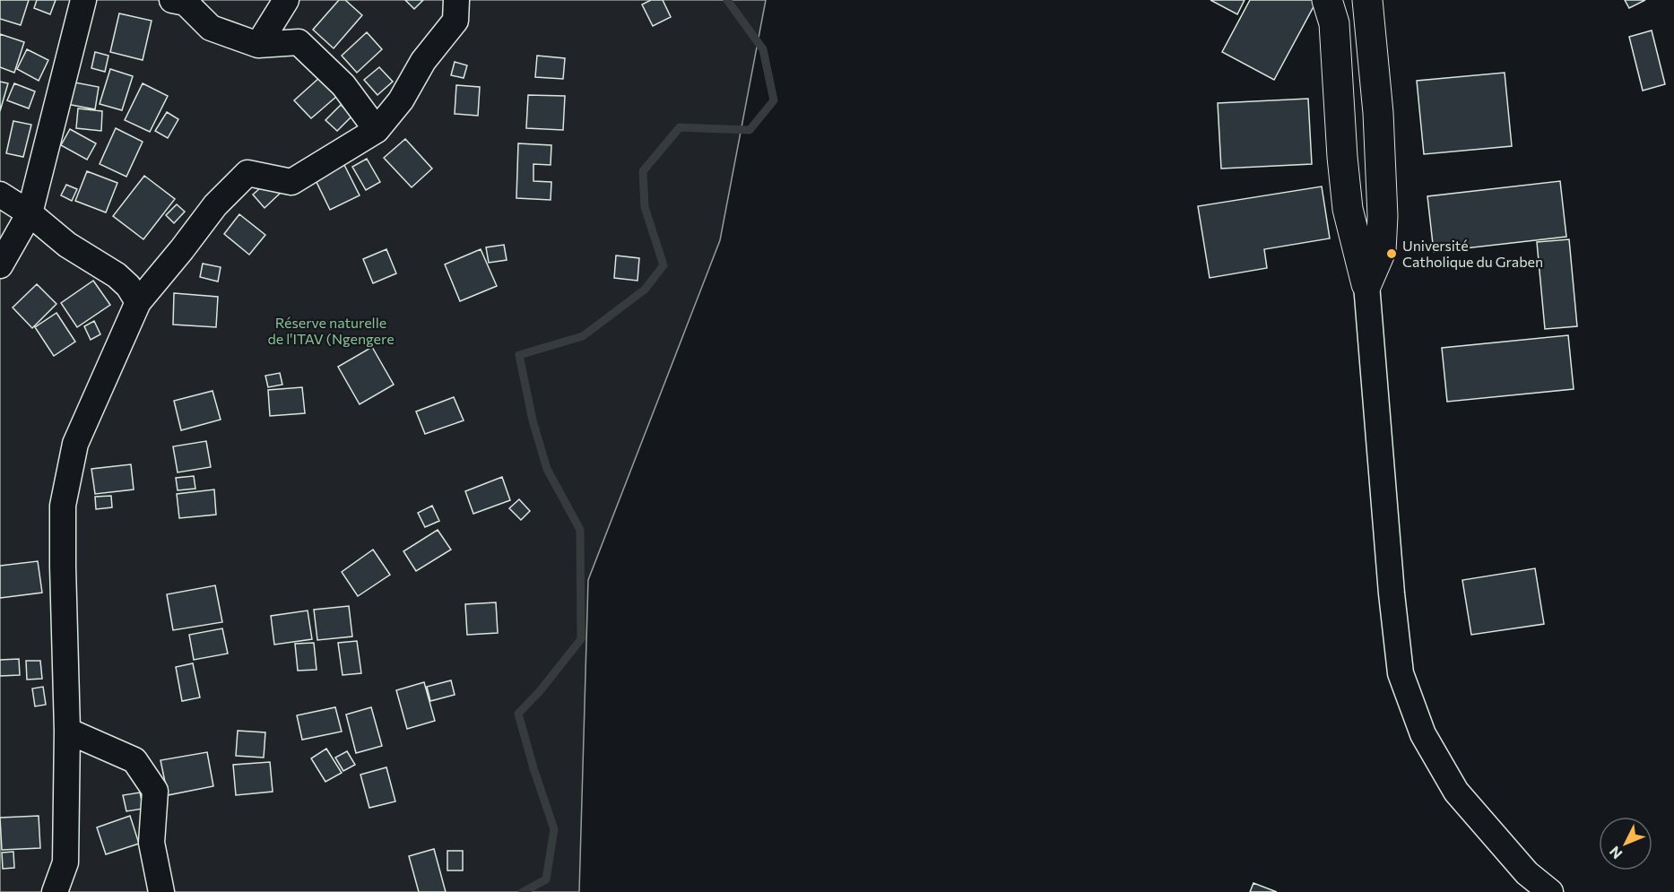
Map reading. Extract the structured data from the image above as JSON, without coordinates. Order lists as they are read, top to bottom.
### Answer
{
  "parks": ["Réserve naturelle de l'ITAV (Ngengere"],
  "places": ["Université Catholique du Graben"],
  "north": "bottom left"
}
